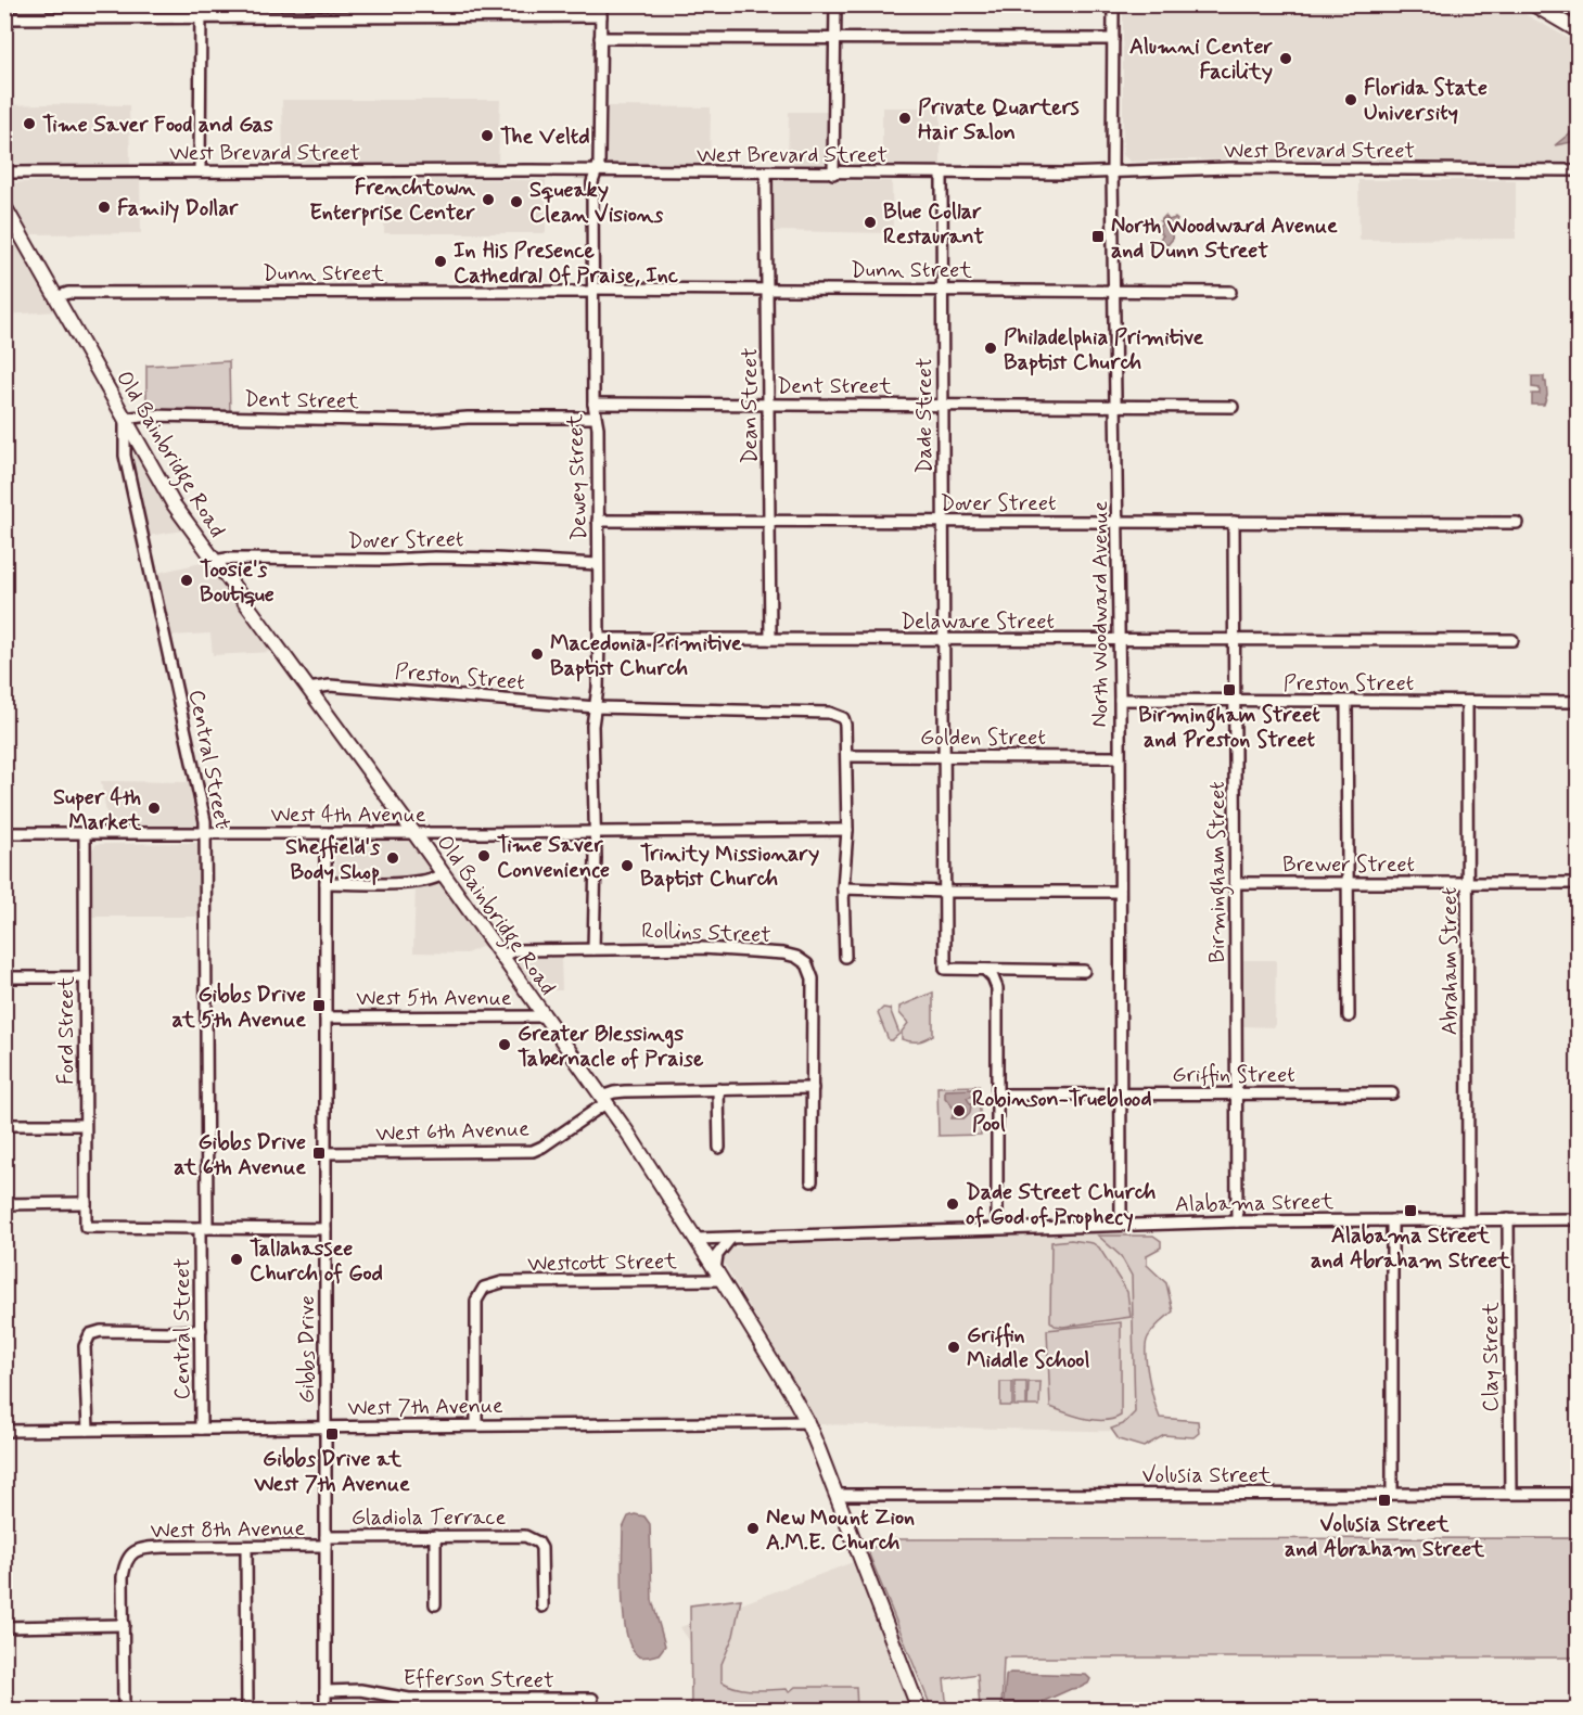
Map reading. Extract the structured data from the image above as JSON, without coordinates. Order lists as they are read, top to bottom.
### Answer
{
  "streets": {
    "main road": ["Old Bainbridge Road"],
    "street": [
      "West Brevard Street",
      "Dunn Street",
      "Dent Street",
      "Dean Street",
      "Dade Street",
      "Dewey Street",
      "Dover Street",
      "North Woodward Avenue",
      "Delaware Street",
      "Preston Street",
      "Golden Street",
      "Central Street",
      "West 4th Avenue",
      "Brewer Street",
      "Birmingham Street",
      "Rollins Street",
      "Abraham Street",
      "West 5th Avenue",
      "Ford Street",
      "Griffin Street",
      "West 6th Avenue",
      "Alabama Street",
      "Westcott Street",
      "Gibbs Drive",
      "Clay Street",
      "West 7th Avenue",
      "Volusia Street",
      "Gladiola Terrace",
      "West 8th Avenue",
      "Efferson Street"
    ]
  },
  "crossings": [
    ["West Brevard Street", "Dean Street"],
    ["West Brevard Street", "Dade Street"],
    ["West Brevard Street", "Dewey Street"],
    ["West Brevard Street", "North Woodward Avenue"],
    ["Dunn Street", "Dean Street"],
    ["Dunn Street", "Dade Street"],
    ["Dunn Street", "Old Bainbridge Road"],
    ["Dunn Street", "Dewey Street"],
    ["Dunn Street", "North Woodward Avenue"],
    ["Dent Street", "Dean Street"],
    ["Dent Street", "Dade Street"],
    ["Dent Street", "Old Bainbridge Road"],
    ["Dent Street", "Dewey Street"],
    ["Dent Street", "North Woodward Avenue"],
    ["Dent Street", "Central Street"],
    ["Dean Street", "Dover Street"],
    ["Dean Street", "Delaware Street"],
    ["Dade Street", "Dover Street"],
    ["Dade Street", "Delaware Street"],
    ["Dade Street", "Golden Street"],
    ["Old Bainbridge Road", "Dover Street"],
    ["Old Bainbridge Road", "Preston Street"],
    ["Old Bainbridge Road", "Central Street"],
    ["Old Bainbridge Road", "West 4th Avenue"],
    ["Old Bainbridge Road", "Rollins Street"],
    ["Old Bainbridge Road", "West 5th Avenue"],
    ["Old Bainbridge Road", "West 6th Avenue"],
    ["Old Bainbridge Road", "Alabama Street"],
    ["Old Bainbridge Road", "Westcott Street"],
    ["Old Bainbridge Road", "West 7th Avenue"],
    ["Old Bainbridge Road", "Volusia Street"],
    ["Dewey Street", "Dover Street"],
    ["Dewey Street", "Delaware Street"],
    ["Dewey Street", "Preston Street"],
    ["Dewey Street", "West 4th Avenue"],
    ["Dewey Street", "Rollins Street"],
    ["Dover Street", "North Woodward Avenue"],
    ["Dover Street", "Birmingham Street"],
    ["North Woodward Avenue", "Delaware Street"],
    ["North Woodward Avenue", "Preston Street"],
    ["North Woodward Avenue", "Golden Street"],
    ["North Woodward Avenue", "Griffin Street"],
    ["North Woodward Avenue", "Alabama Street"],
    ["Delaware Street", "Birmingham Street"],
    ["Preston Street", "Golden Street"],
    ["Preston Street", "Birmingham Street"],
    ["Preston Street", "Abraham Street"],
    ["Central Street", "West 4th Avenue"],
    ["Central Street", "Ford Street"],
    ["Central Street", "West 7th Avenue"],
    ["West 4th Avenue", "Ford Street"],
    ["West 4th Avenue", "Gibbs Drive"],
    ["Brewer Street", "Birmingham Street"],
    ["Brewer Street", "Abraham Street"],
    ["Birmingham Street", "Griffin Street"],
    ["Birmingham Street", "Alabama Street"],
    ["Rollins Street", "West 6th Avenue"],
    ["Abraham Street", "Alabama Street"],
    ["West 5th Avenue", "Gibbs Drive"],
    ["West 6th Avenue", "Gibbs Drive"],
    ["Alabama Street", "Clay Street"],
    ["Westcott Street", "West 7th Avenue"],
    ["Gibbs Drive", "West 7th Avenue"],
    ["Gibbs Drive", "Gladiola Terrace"],
    ["Gibbs Drive", "West 8th Avenue"],
    ["Gibbs Drive", "Efferson Street"],
    ["Clay Street", "Volusia Street"],
    ["Gladiola Terrace", "West 8th Avenue"]
  ],
  "places": {
    "other": [
      "Alumni Center Facility",
      "Florida State University",
      "Private Quarters Hair Salon",
      "Time Saver Food and Gas",
      "The Veltd",
      "Frenchtown Enterprise Center",
      "Squeaky Clean Visions",
      "Family Dollar",
      "Blue Collar Restaurant",
      "In His Presence Cathedral Of Praise, Inc",
      "Philadelphia Primitive Baptist Church",
      "Toosie's Boutique",
      "Macedonia Primitive Baptist Church",
      "Super 4th Market",
      "Time Saver Convenience",
      "Sheffield's Body Shop",
      "Trinity Missionary Baptist Church",
      "Greater Blessings Tabernacle of Praise",
      "Robinson-Trueblood Pool",
      "Dade Street Church of God of Prophecy",
      "Tallahassee Church of God",
      "Griffin Middle School",
      "New Mount Zion A.M.E. Church"
    ],
    "transit": [
      "North Woodward Avenue and Dunn Street",
      "Birmingham Street and Preston Street",
      "Gibbs Drive at 5th Avenue",
      "Gibbs Drive at 6th Avenue",
      "Alabama Street and Abraham Street",
      "Gibbs Drive at West 7th Avenue",
      "Volusia Street and Abraham Street"
    ]
  }
}
